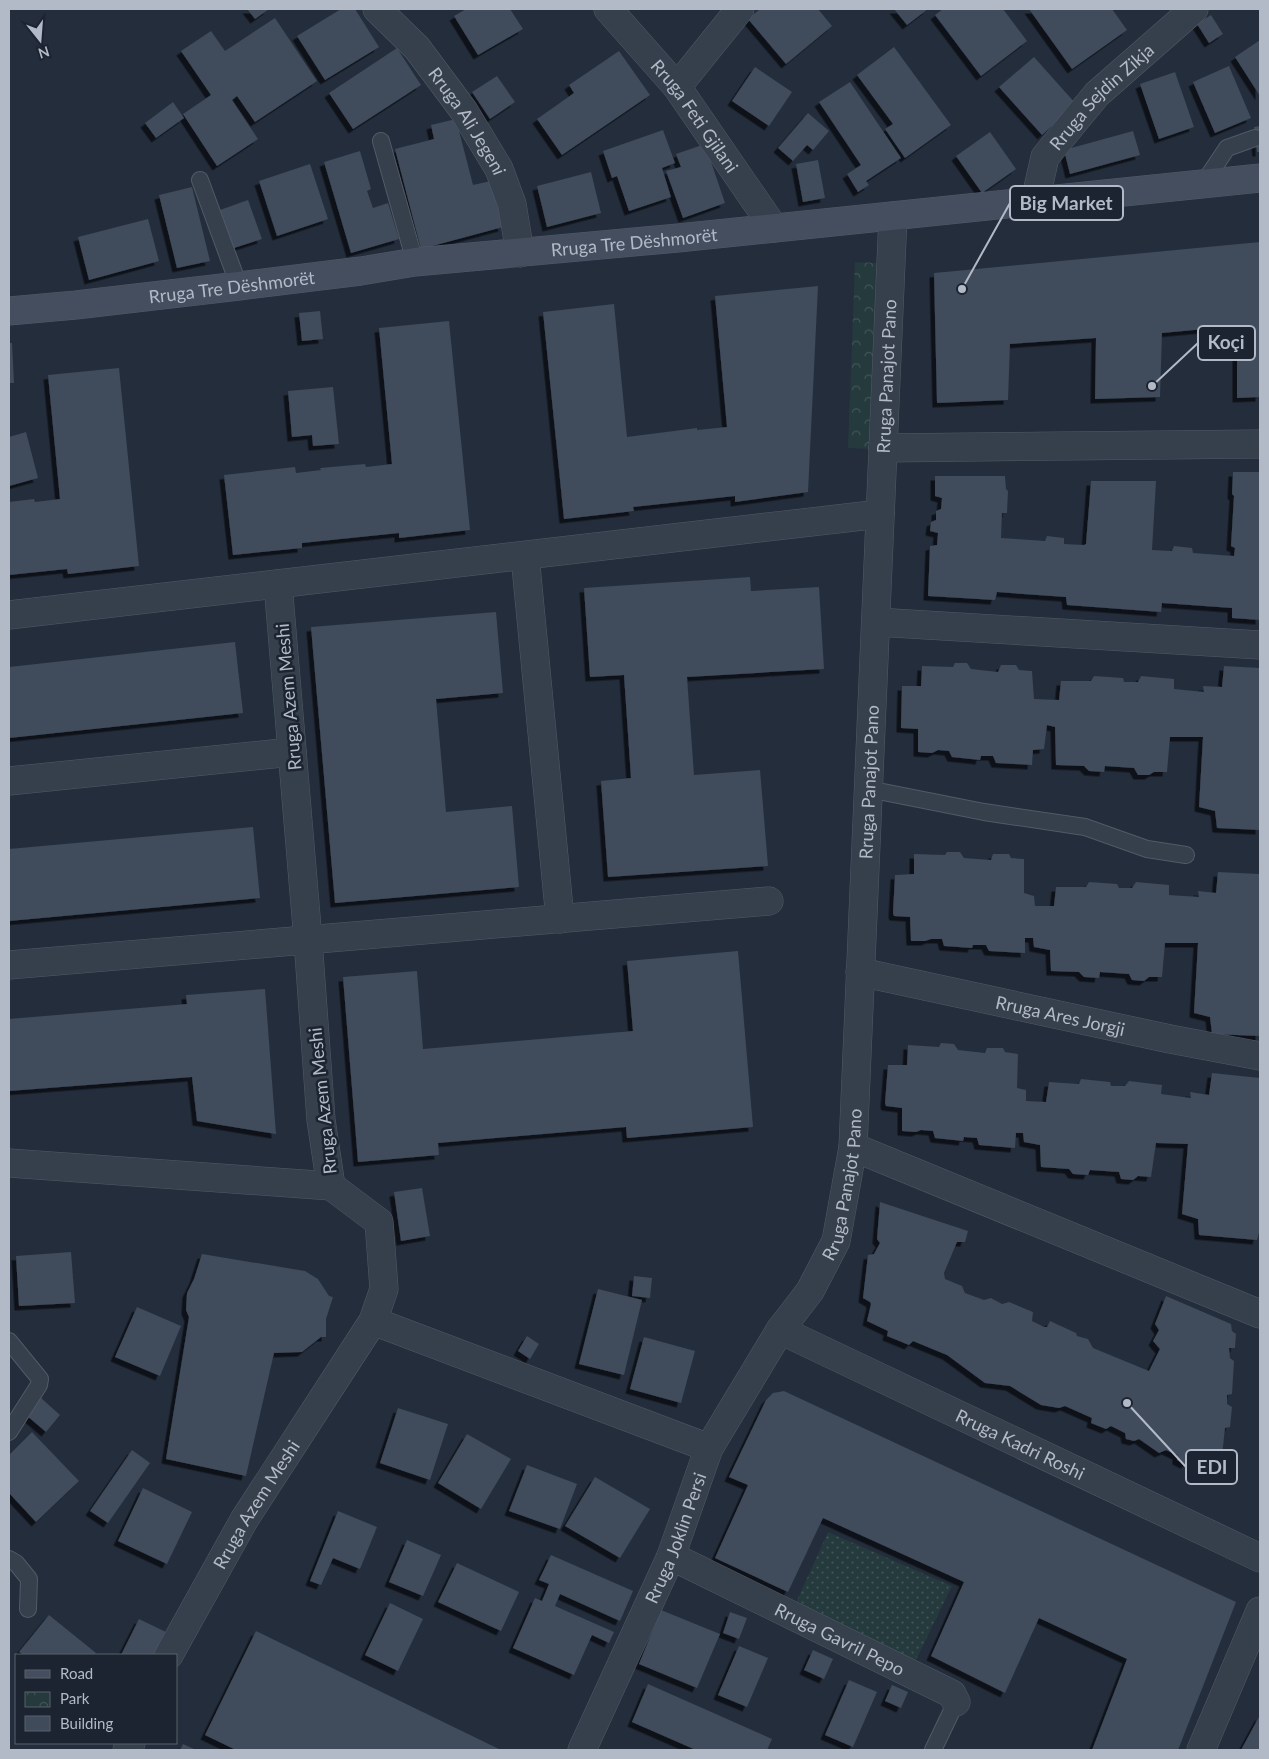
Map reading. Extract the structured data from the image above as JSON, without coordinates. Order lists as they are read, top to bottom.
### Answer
{
  "streets": {
    "main road": ["Rruga Tre Dëshmorët"],
    "street": [
      "Rruga Sejdin Zikja",
      "Rruga Feti Gjilani",
      "Rruga Ali Jegeni",
      "Rruga Panajot Pano",
      "Rruga Azem Meshi",
      "Rruga Ares Jorgji",
      "Rruga Kadri Roshi",
      "Rruga Joklin Persi",
      "Rruga Gavril Pepo"
    ]
  },
  "crossings": [
    ["Rruga Sejdin Zikja", "Rruga Tre Dëshmorët"],
    ["Rruga Feti Gjilani", "Rruga Tre Dëshmorët"],
    ["Rruga Ali Jegeni", "Rruga Tre Dëshmorët"],
    ["Rruga Tre Dëshmorët", "Rruga Panajot Pano"],
    ["Rruga Panajot Pano", "Rruga Ares Jorgji"],
    ["Rruga Panajot Pano", "Rruga Kadri Roshi"],
    ["Rruga Panajot Pano", "Rruga Joklin Persi"],
    ["Rruga Kadri Roshi", "Rruga Joklin Persi"],
    ["Rruga Joklin Persi", "Rruga Gavril Pepo"]
  ],
  "places": ["Big Market", "Koçi", "EDI"],
  "legend": ["Road", "Park", "Building"],
  "north": "bottom"
}
